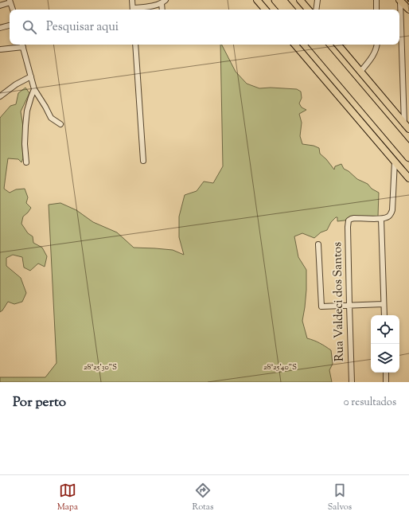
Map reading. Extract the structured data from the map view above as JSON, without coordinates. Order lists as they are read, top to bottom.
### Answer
{
  "streets": {
    "street": ["Rua Valdeci dos Santos"]
  },
  "page": {
    "search": "Pesquisar aqui",
    "heading": ["Por perto", "0 resultados"],
    "nav": ["Mapa", "Rotas", "Salvos"]
  },
  "coordinates": ["28°25'30\"S", "28°25'40\"S"]
}
